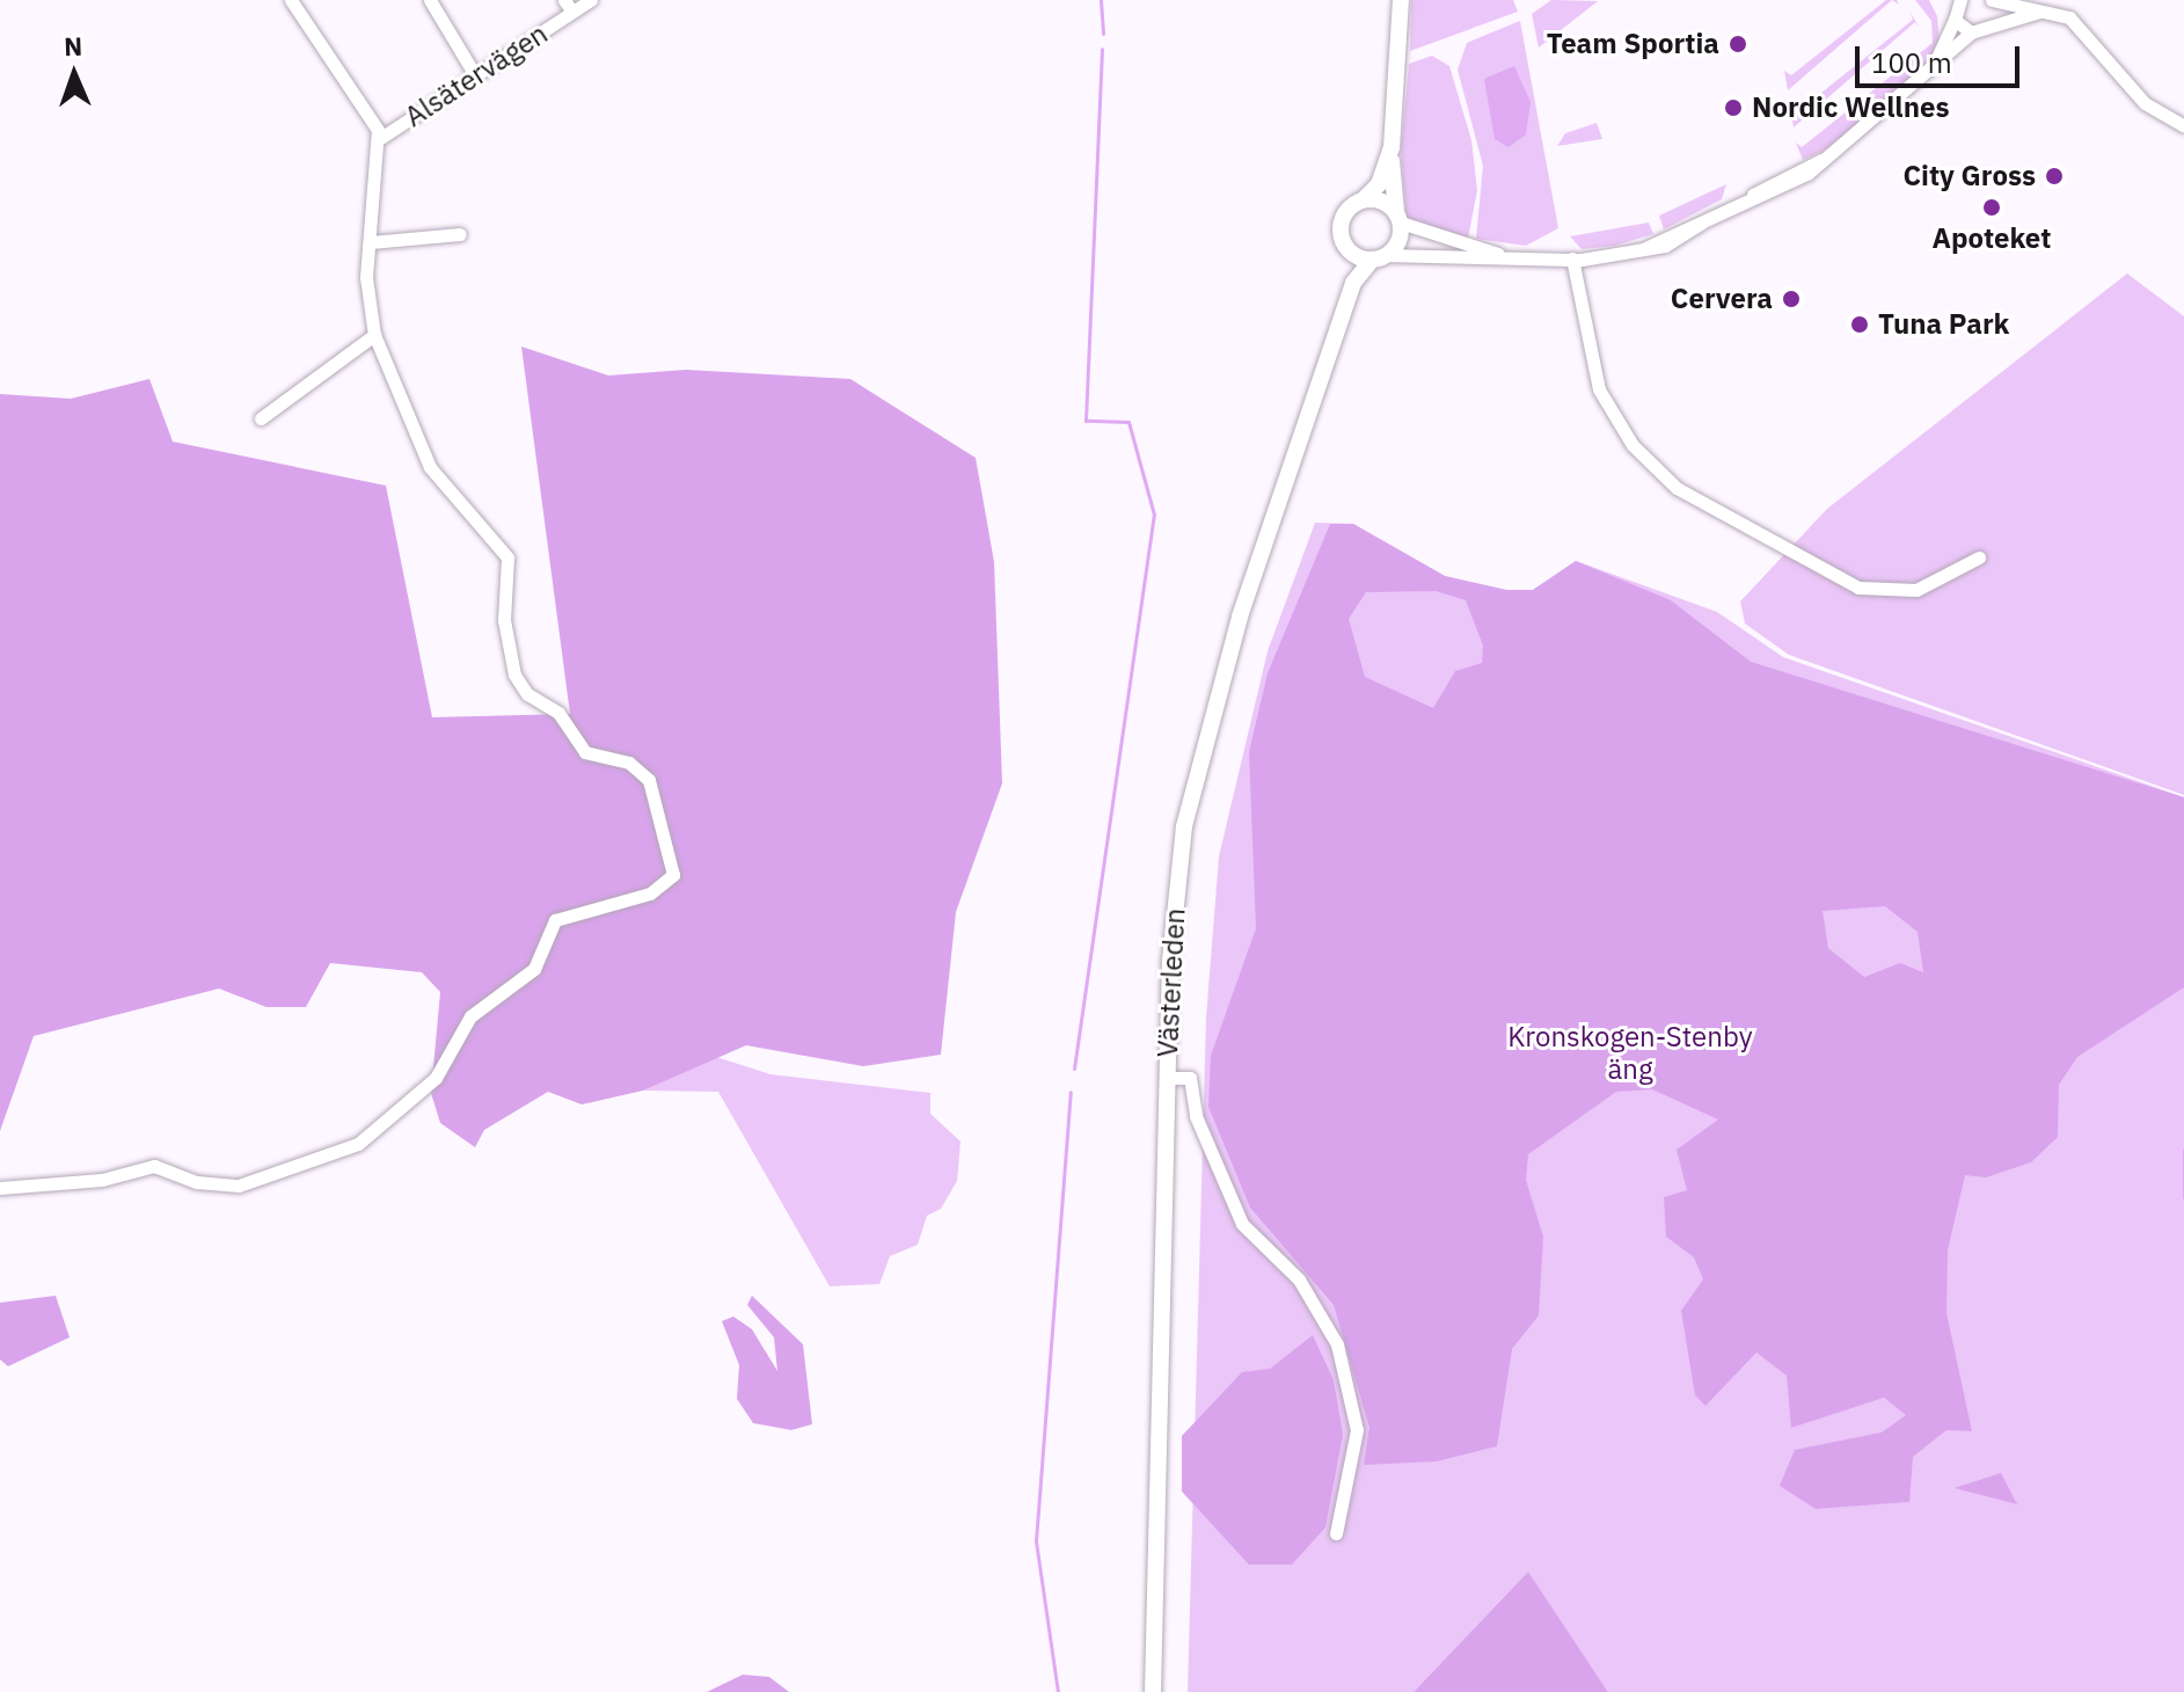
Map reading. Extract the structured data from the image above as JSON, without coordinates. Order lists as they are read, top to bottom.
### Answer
{
  "streets": {
    "main road": ["Västerleden"],
    "street": ["Alsätervägen"]
  },
  "parks": ["Kronskogen-Stenby äng"],
  "places": [
    "Team Sportia",
    "Nordic Wellnes",
    "City Gross",
    "Apoteket",
    "Cervera",
    "Tuna Park"
  ],
  "scale_bar": "100 m",
  "north": "top"
}
